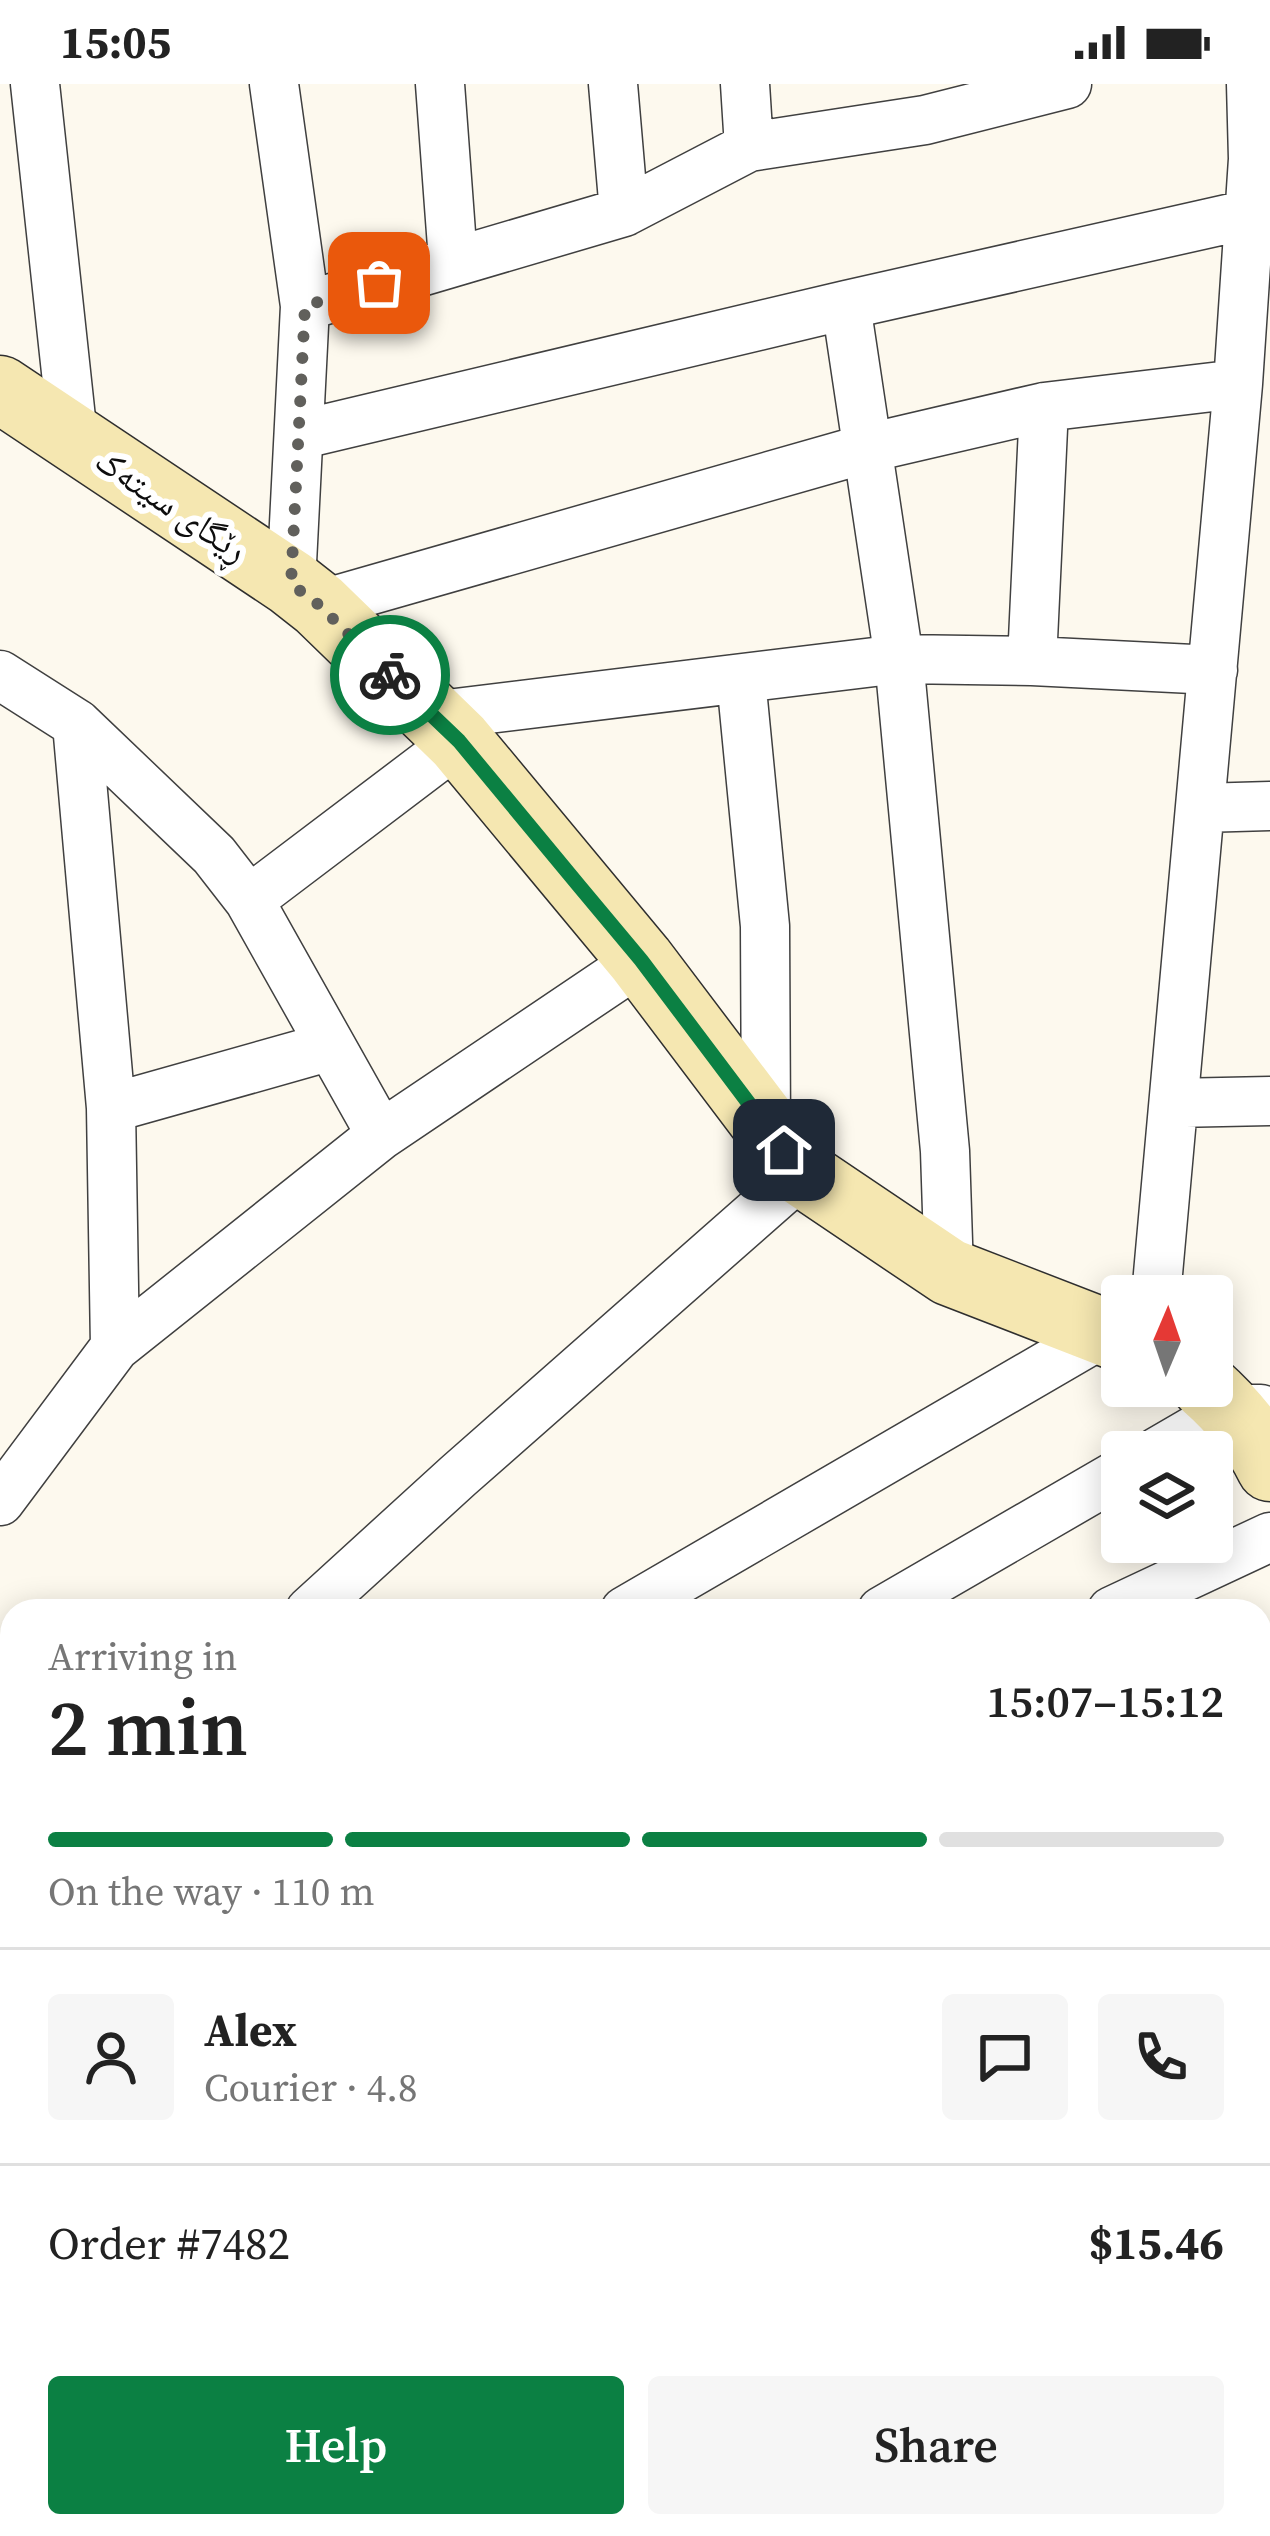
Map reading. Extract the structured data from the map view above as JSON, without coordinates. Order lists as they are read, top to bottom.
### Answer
{
  "streets": {
    "street": ["ڕێگای سیتەک"]
  },
  "north": "top",
  "page": {
    "status": "15:05",
    "heading": ["2 min", "Arriving in", "15:07–15:12"],
    "panel": [
      "Alex",
      "Courier · 4.8",
      "Order #7482",
      "$15.46"
    ],
    "bar": "On the way · 110 m",
    "buttons": ["Help", "Share"]
  }
}
